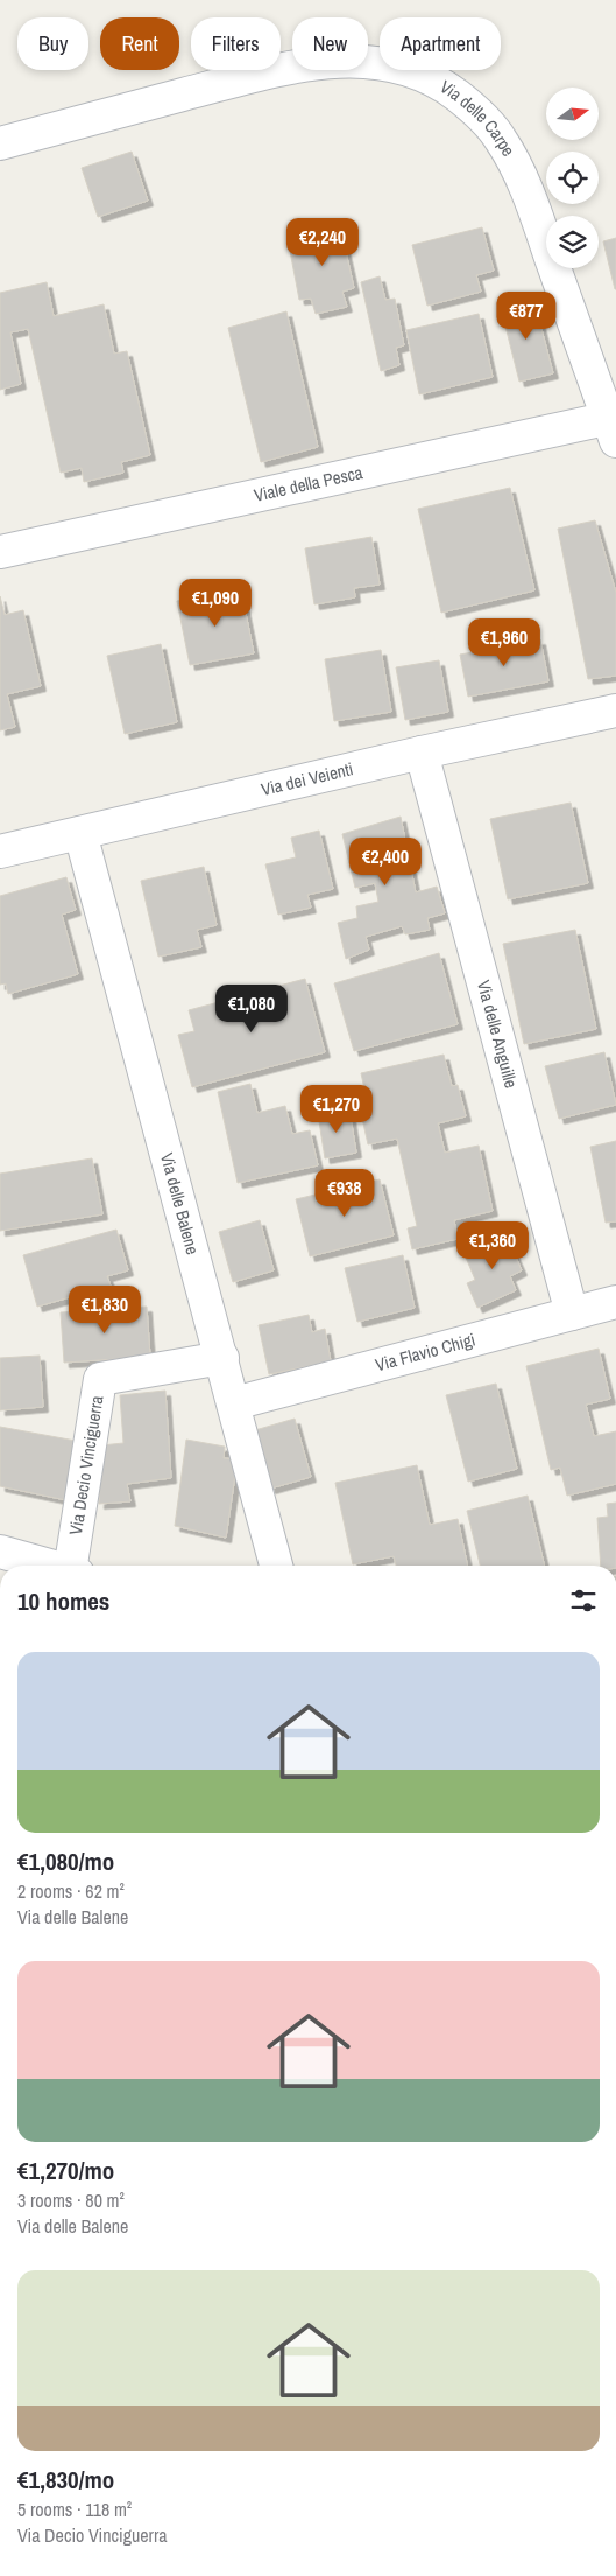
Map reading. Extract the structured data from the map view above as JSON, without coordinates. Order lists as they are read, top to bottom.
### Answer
{
  "streets": {
    "street": [
      "Via delle Carpe",
      "Viale della Pesca",
      "Via dei Veienti",
      "Via delle Anguille",
      "Via delle Balene",
      "Via Flavio Chigi",
      "Via Decio Vinciguerra"
    ]
  },
  "crossings": [
    ["Via delle Carpe", "Viale della Pesca"],
    ["Via dei Veienti", "Via delle Anguille"],
    ["Via dei Veienti", "Via delle Balene"],
    ["Via delle Anguille", "Via Flavio Chigi"],
    ["Via delle Balene", "Via Flavio Chigi"],
    ["Via delle Balene", "Via Decio Vinciguerra"]
  ],
  "north": "right",
  "page": {
    "chip": [
      "Buy",
      "Rent",
      "Filters",
      "New",
      "Apartment"
    ],
    "price": [
      "€2,240",
      "€877",
      "€1,090",
      "€1,960",
      "€2,400",
      "€1,080",
      "€1,270",
      "€938",
      "€1,360",
      "€1,830"
    ],
    "heading": "10 homes",
    "list": [
      {
        "name": "€1,080/mo",
        "note": "2 rooms · 62 m² · Via delle Balene"
      },
      {
        "name": "€1,270/mo",
        "note": "3 rooms · 80 m² · Via delle Balene"
      },
      {
        "name": "€1,830/mo",
        "note": "5 rooms · 118 m² · Via Decio Vinciguerra"
      }
    ]
  }
}
